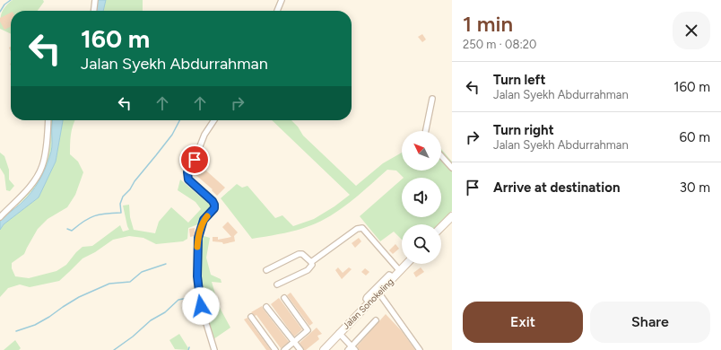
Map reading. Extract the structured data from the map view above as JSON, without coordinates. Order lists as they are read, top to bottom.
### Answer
{
  "streets": {
    "street": ["Jalan Sonokeling"]
  },
  "north": "top left",
  "page": {
    "heading": ["1 min", "250 m · 08:20"],
    "turn": ["160 m", "Jalan Syekh Abdurrahman"],
    "list": [
      {
        "name": "Turn left",
        "note": "Jalan Syekh Abdurrahman",
        "value": "160 m"
      },
      {
        "name": "Turn right",
        "note": "Jalan Syekh Abdurrahman",
        "value": "60 m"
      },
      {
        "name": "Arrive at destination",
        "value": "30 m"
      }
    ],
    "buttons": ["Exit", "Share"]
  }
}
